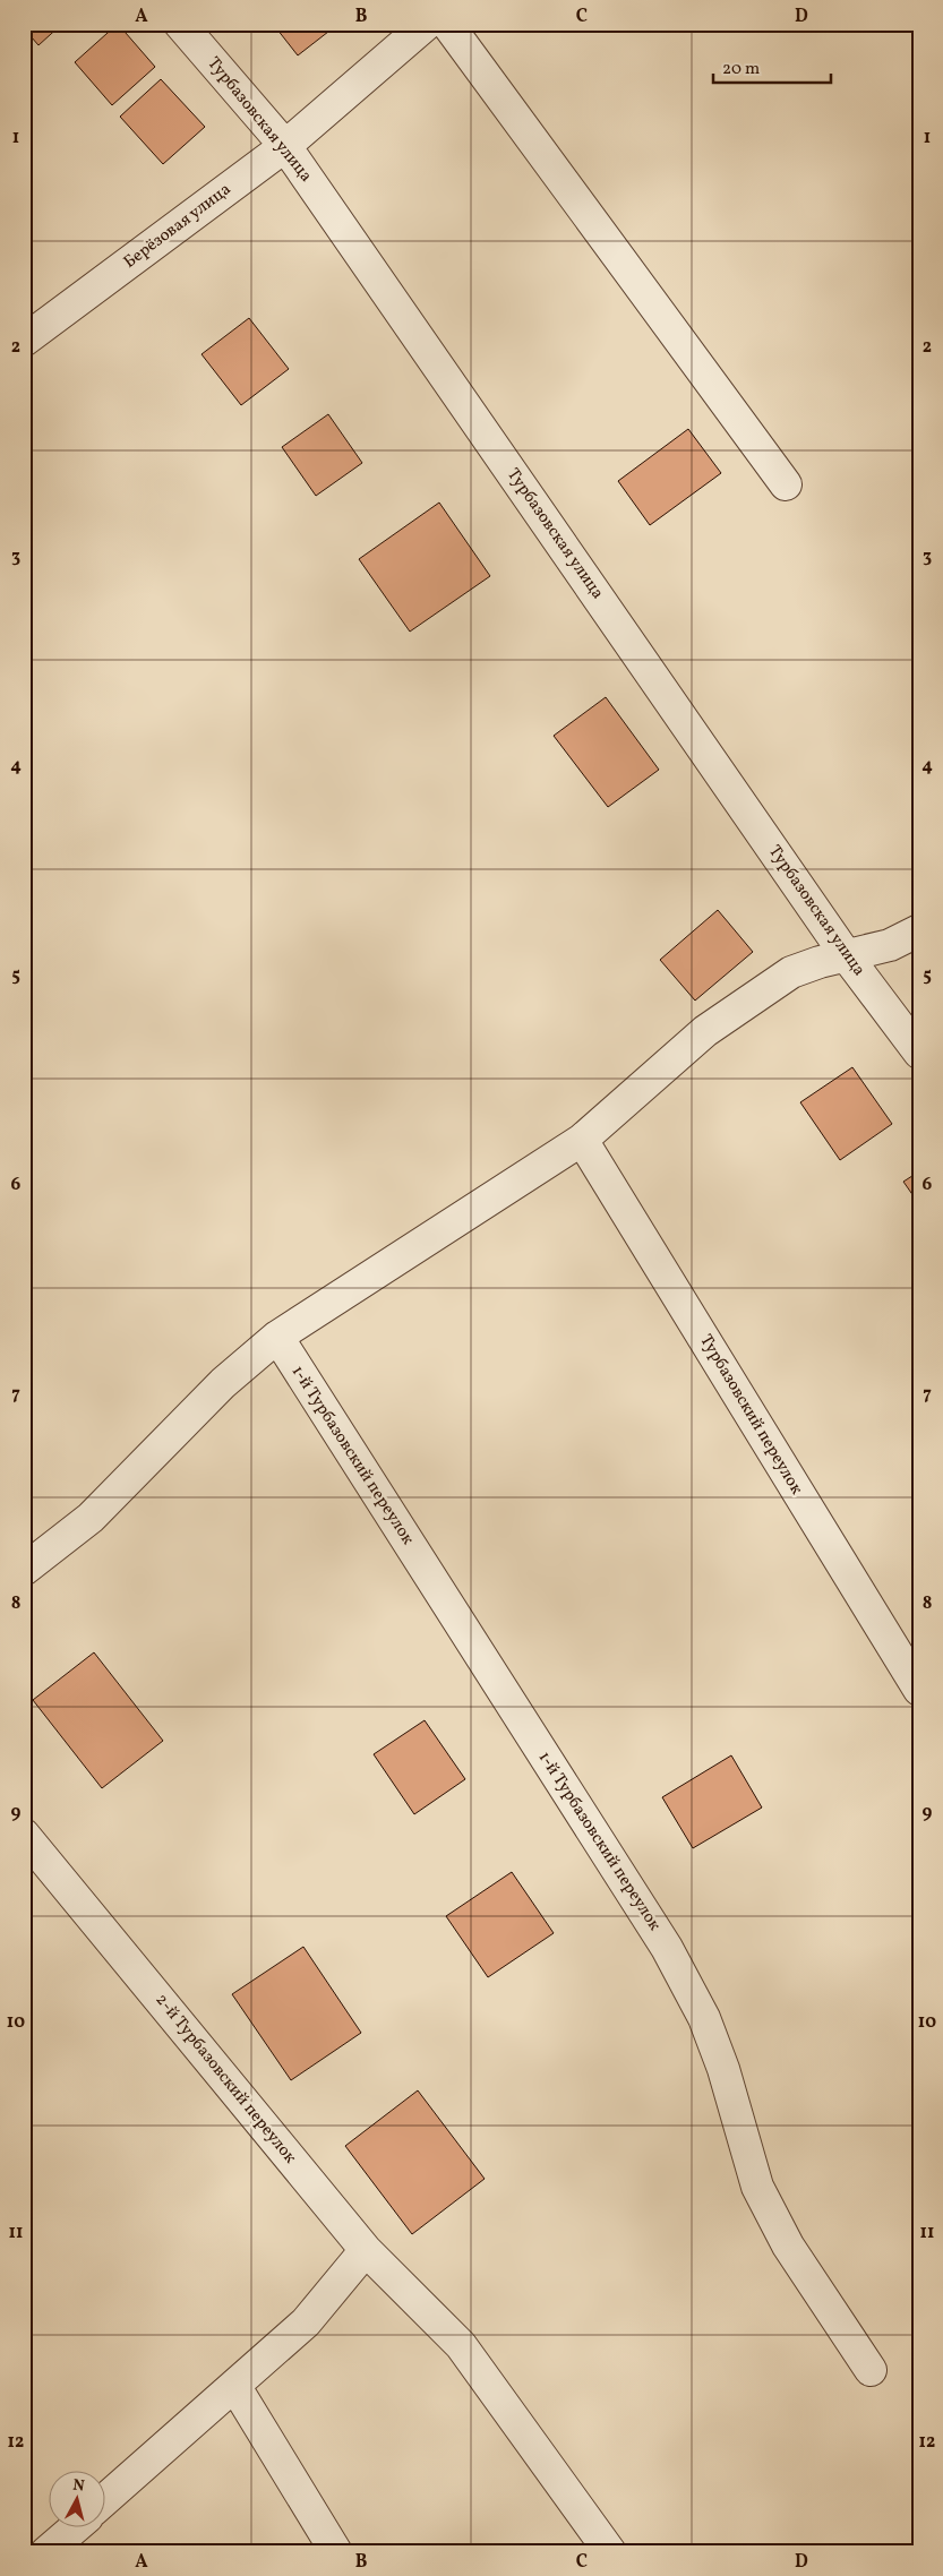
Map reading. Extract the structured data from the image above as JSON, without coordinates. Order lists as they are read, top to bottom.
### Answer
{
  "streets": {
    "street": [
      "Турбазовская улица",
      "Берёзовая улица",
      "Турбазовский переулок",
      "1-й Турбазовский переулок",
      "2-й Турбазовский переулок"
    ]
  },
  "crossings": [
    ["Турбазовская улица", "Берёзовая улица"]
  ],
  "scale_bar": "20 m",
  "north": "top",
  "grid": {
    "columns": [
      "A",
      "B",
      "C",
      "D"
    ],
    "rows": [
      "1",
      "2",
      "3",
      "4",
      "5",
      "6",
      "7",
      "8",
      "9",
      "10",
      "11",
      "12"
    ]
  }
}
